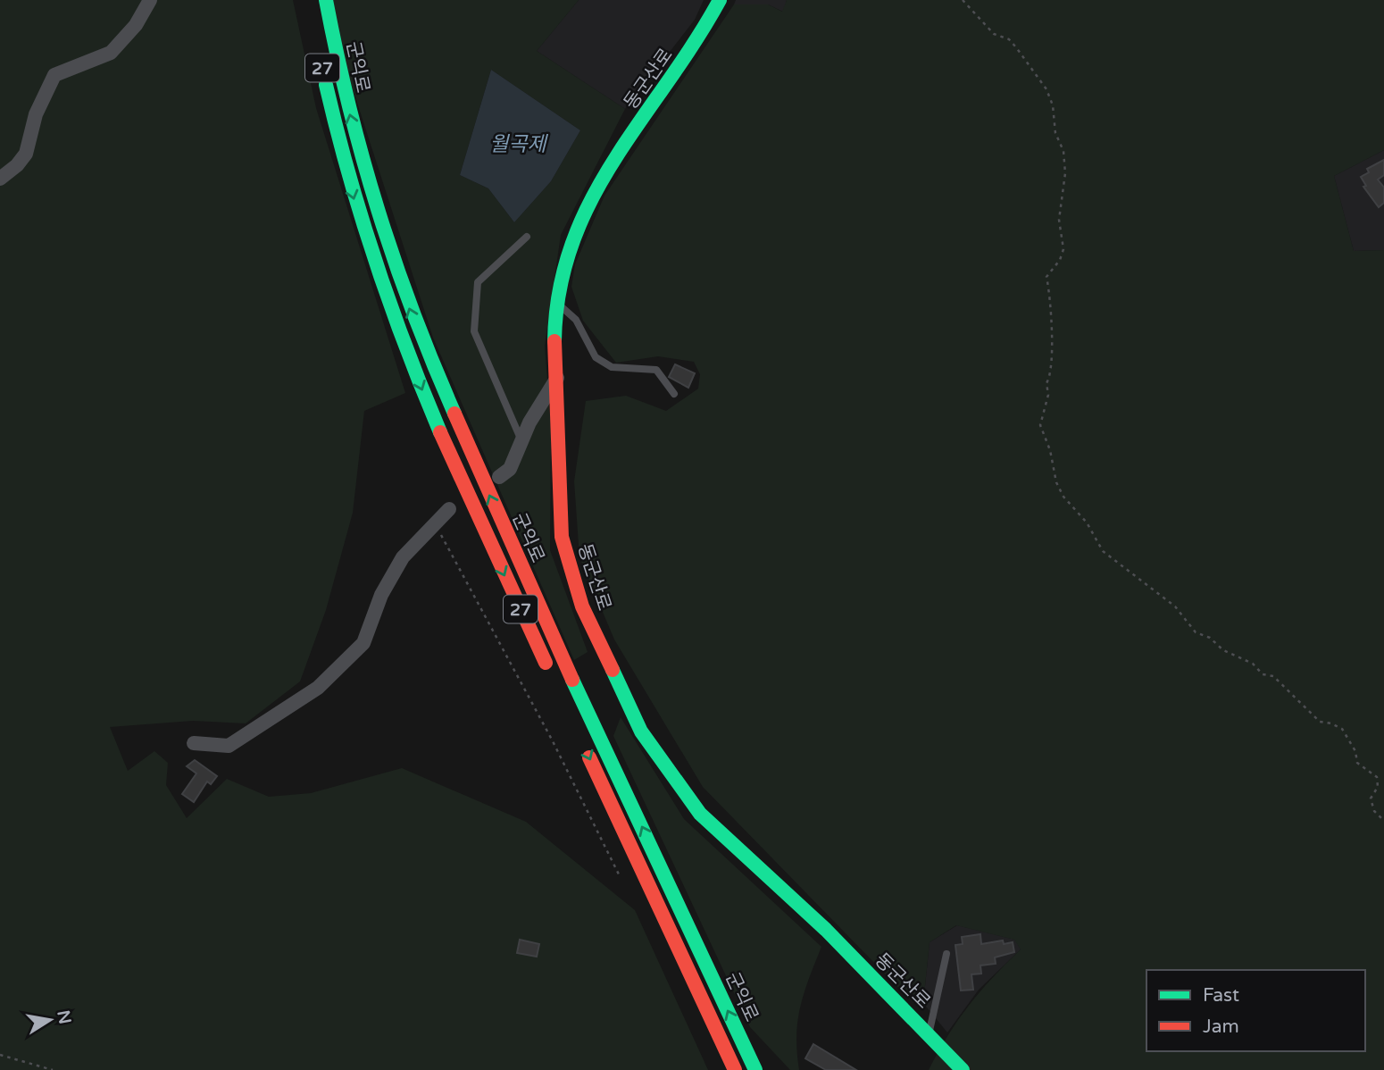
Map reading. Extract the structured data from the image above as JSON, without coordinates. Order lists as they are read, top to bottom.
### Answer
{
  "streets": {
    "main road": ["군익로", "27", "동군산로"]
  },
  "water": ["월곡제"],
  "legend": ["Fast", "Jam"],
  "north": "right"
}
